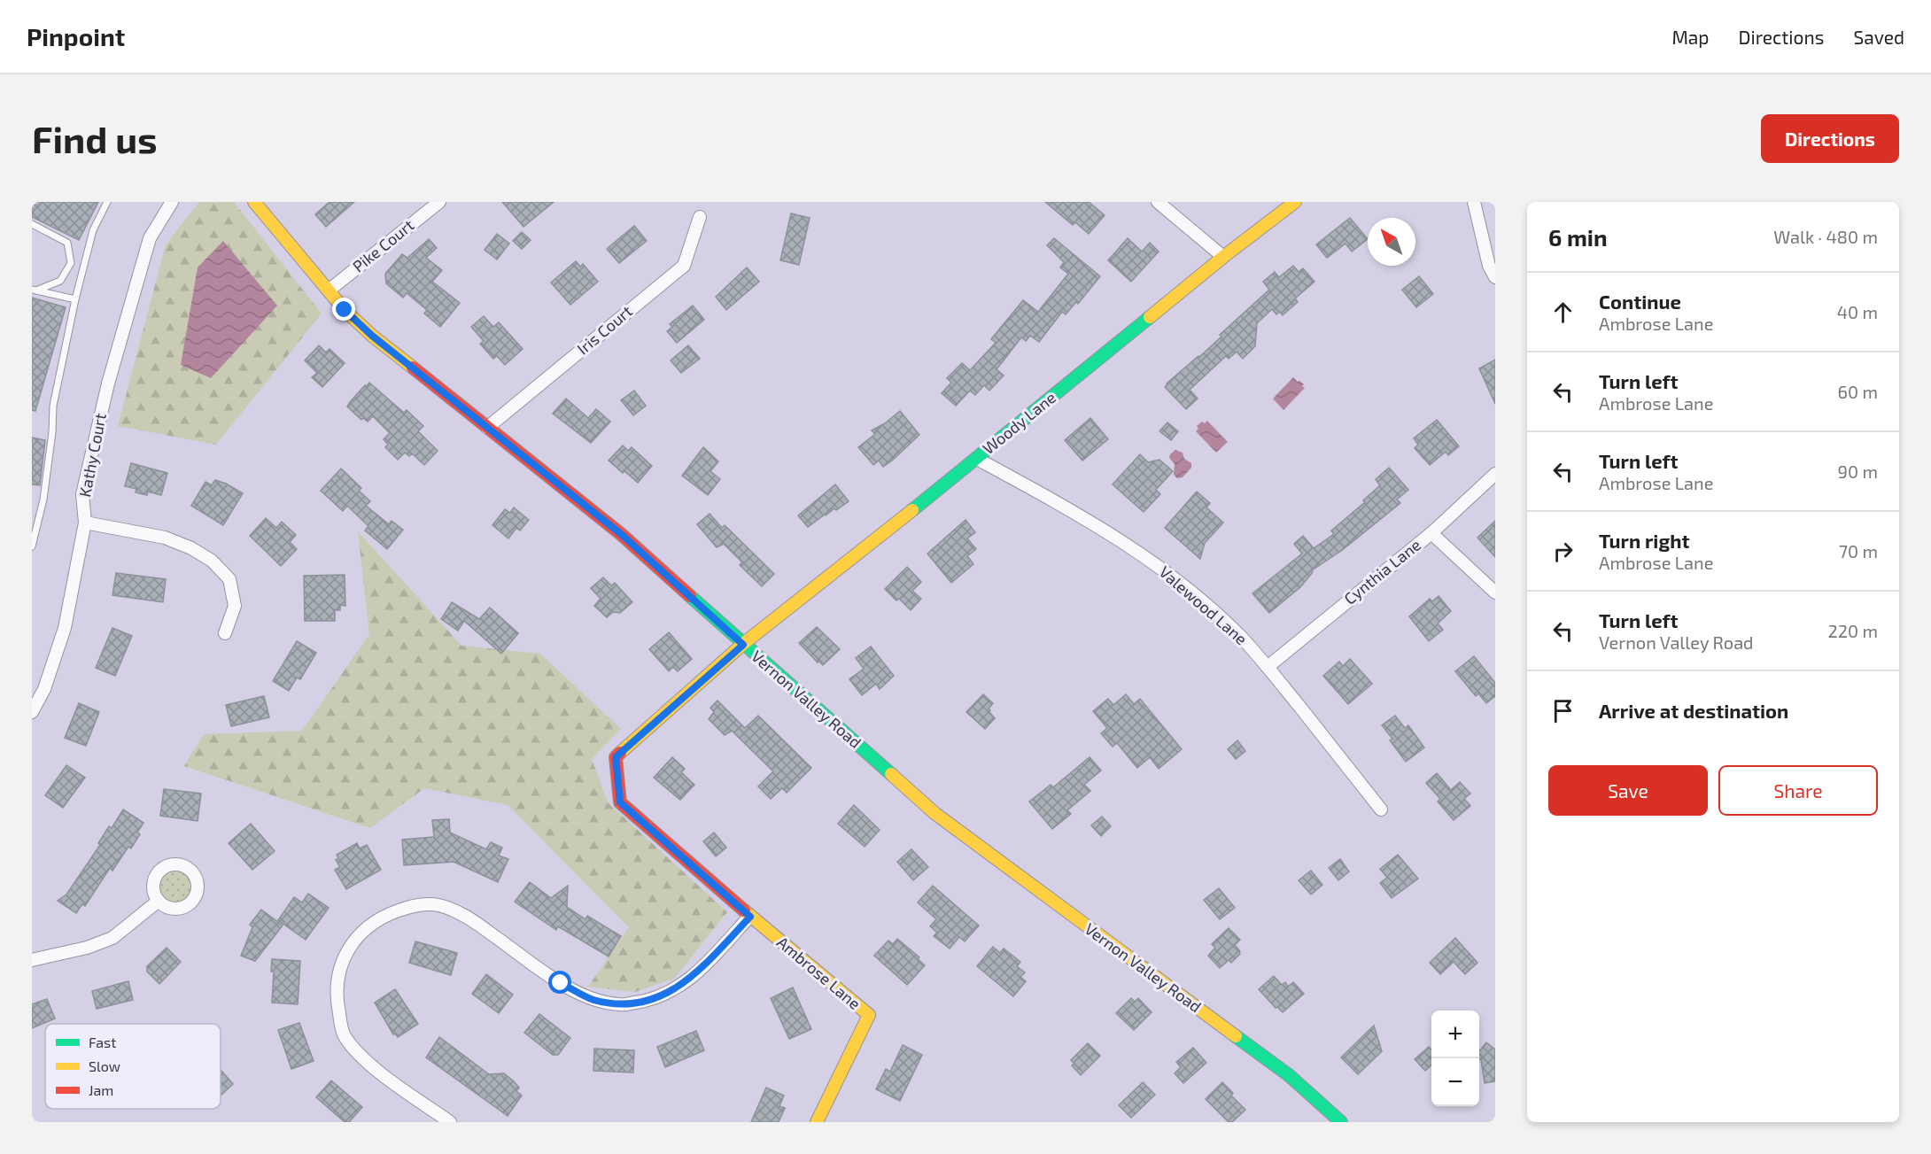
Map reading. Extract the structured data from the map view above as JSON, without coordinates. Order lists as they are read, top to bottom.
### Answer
{
  "streets": {
    "main road": ["Woody Lane", "Vernon Valley Road", "Ambrose Lane"],
    "street": [
      "Pike Court",
      "Iris Court",
      "Kathy Court",
      "Cynthia Lane",
      "Valewood Lane"
    ]
  },
  "crossings": [
    ["Pike Court", "Vernon Valley Road"],
    ["Iris Court", "Vernon Valley Road"],
    ["Woody Lane", "Valewood Lane"],
    ["Woody Lane", "Vernon Valley Road"],
    ["Woody Lane", "Ambrose Lane"],
    ["Cynthia Lane", "Valewood Lane"],
    ["Vernon Valley Road", "Ambrose Lane"]
  ],
  "legend": ["Fast", "Slow", "Jam"],
  "north": "top left",
  "page": {
    "header": "Pinpoint",
    "nav": ["Map", "Directions", "Saved"],
    "buttons": [
      "Directions",
      ["Save", "Share"]
    ],
    "title": "Find us",
    "heading": ["6 min", "Walk · 480 m"],
    "list": [
      ["Continue", "Ambrose Lane", "40 m"],
      ["Turn left", "Ambrose Lane", "60 m"],
      ["Turn left", "Ambrose Lane", "90 m"],
      ["Turn right", "Ambrose Lane", "70 m"],
      ["Turn left", "Vernon Valley Road", "220 m"],
      "Arrive at destination"
    ],
    "map_buttons": ["+", "−"]
  }
}
